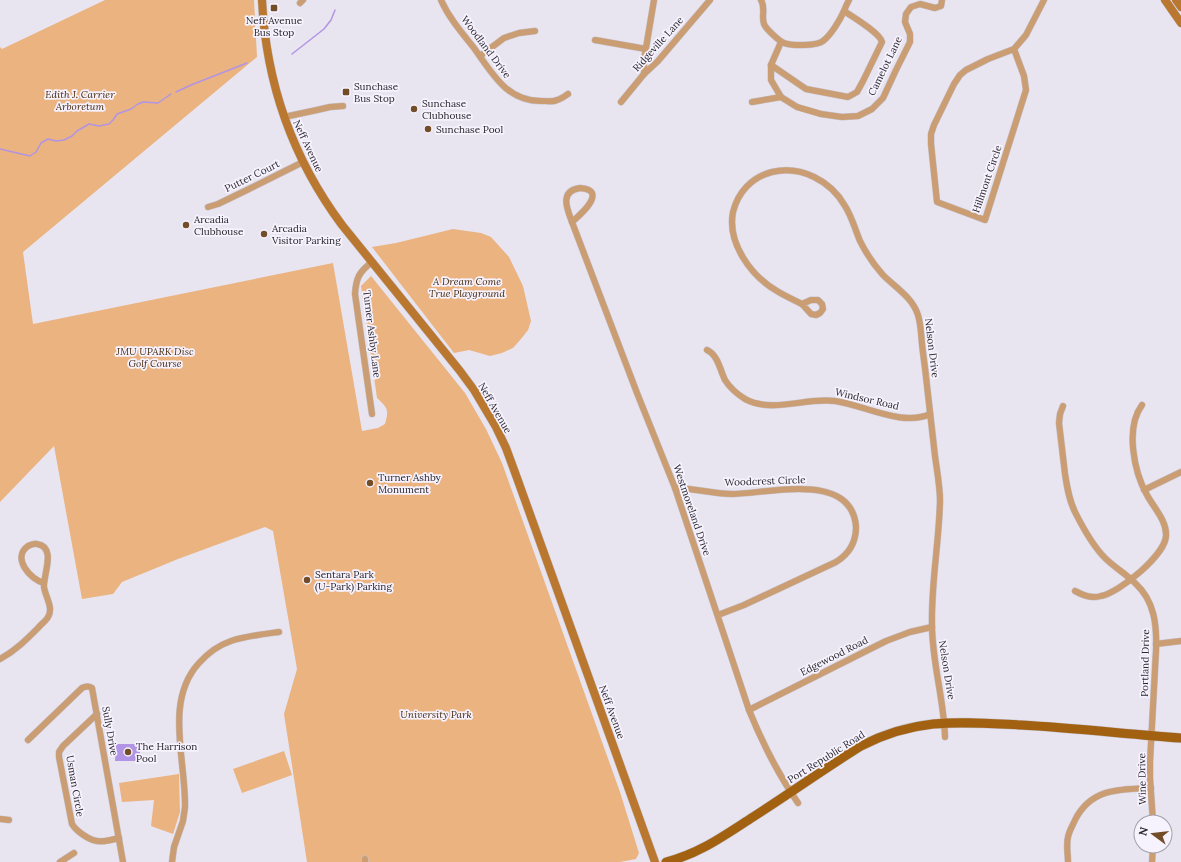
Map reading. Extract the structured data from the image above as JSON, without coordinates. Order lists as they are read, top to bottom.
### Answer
{
  "streets": {
    "main road": ["Neff Avenue", "Port Republic Road"],
    "street": [
      "Ridgeville Lane",
      "Woodland Drive",
      "Camelot Lane",
      "Putter Court",
      "Hillmont Circle",
      "Turner Ashby Lane",
      "Nelson Drive",
      "Windsor Road",
      "Woodcrest Circle",
      "Westmoreland Drive",
      "Edgewood Road",
      "Portland Drive",
      "Sully Drive",
      "Wine Drive",
      "Usman Circle"
    ]
  },
  "crossings": [
    ["Neff Avenue", "Putter Court"],
    ["Neff Avenue", "Turner Ashby Lane"],
    ["Nelson Drive", "Windsor Road"],
    ["Nelson Drive", "Edgewood Road"],
    ["Nelson Drive", "Port Republic Road"],
    ["Woodcrest Circle", "Westmoreland Drive"],
    ["Westmoreland Drive", "Edgewood Road"],
    ["Westmoreland Drive", "Port Republic Road"],
    ["Portland Drive", "Port Republic Road"],
    ["Portland Drive", "Wine Drive"],
    ["Sully Drive", "Usman Circle"],
    ["Port Republic Road", "Wine Drive"]
  ],
  "parks": [
    "Edith J. Carrier Arboretum",
    "A Dream Come True Playground",
    "JMU UPARK Disc Golf Course",
    "University Park"
  ],
  "places": {
    "transit": ["Neff Avenue Bus Stop", "Sunchase Bus Stop"],
    "other": [
      "Sunchase Clubhouse",
      "Sunchase Pool",
      "Arcadia Clubhouse",
      "Arcadia Visitor Parking",
      "Turner Ashby Monument",
      "Sentara Park (U-Park) Parking",
      "The Harrison Pool"
    ]
  },
  "north": "left"
}
